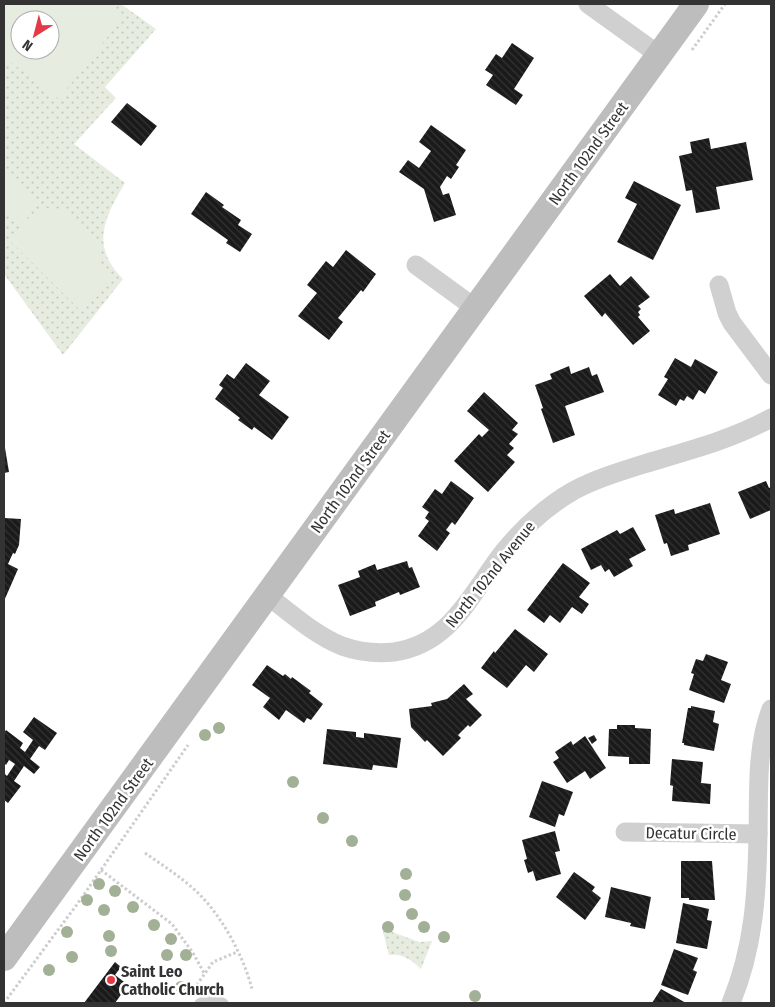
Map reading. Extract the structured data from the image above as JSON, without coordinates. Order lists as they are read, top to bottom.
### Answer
{
  "streets": {
    "main road": ["North 102nd Street"],
    "street": ["North 102nd Avenue", "Decatur Circle"]
  },
  "crossings": [
    ["North 102nd Street", "North 102nd Avenue"]
  ],
  "places": ["Saint Leo Catholic Church"],
  "north": "bottom left"
}
